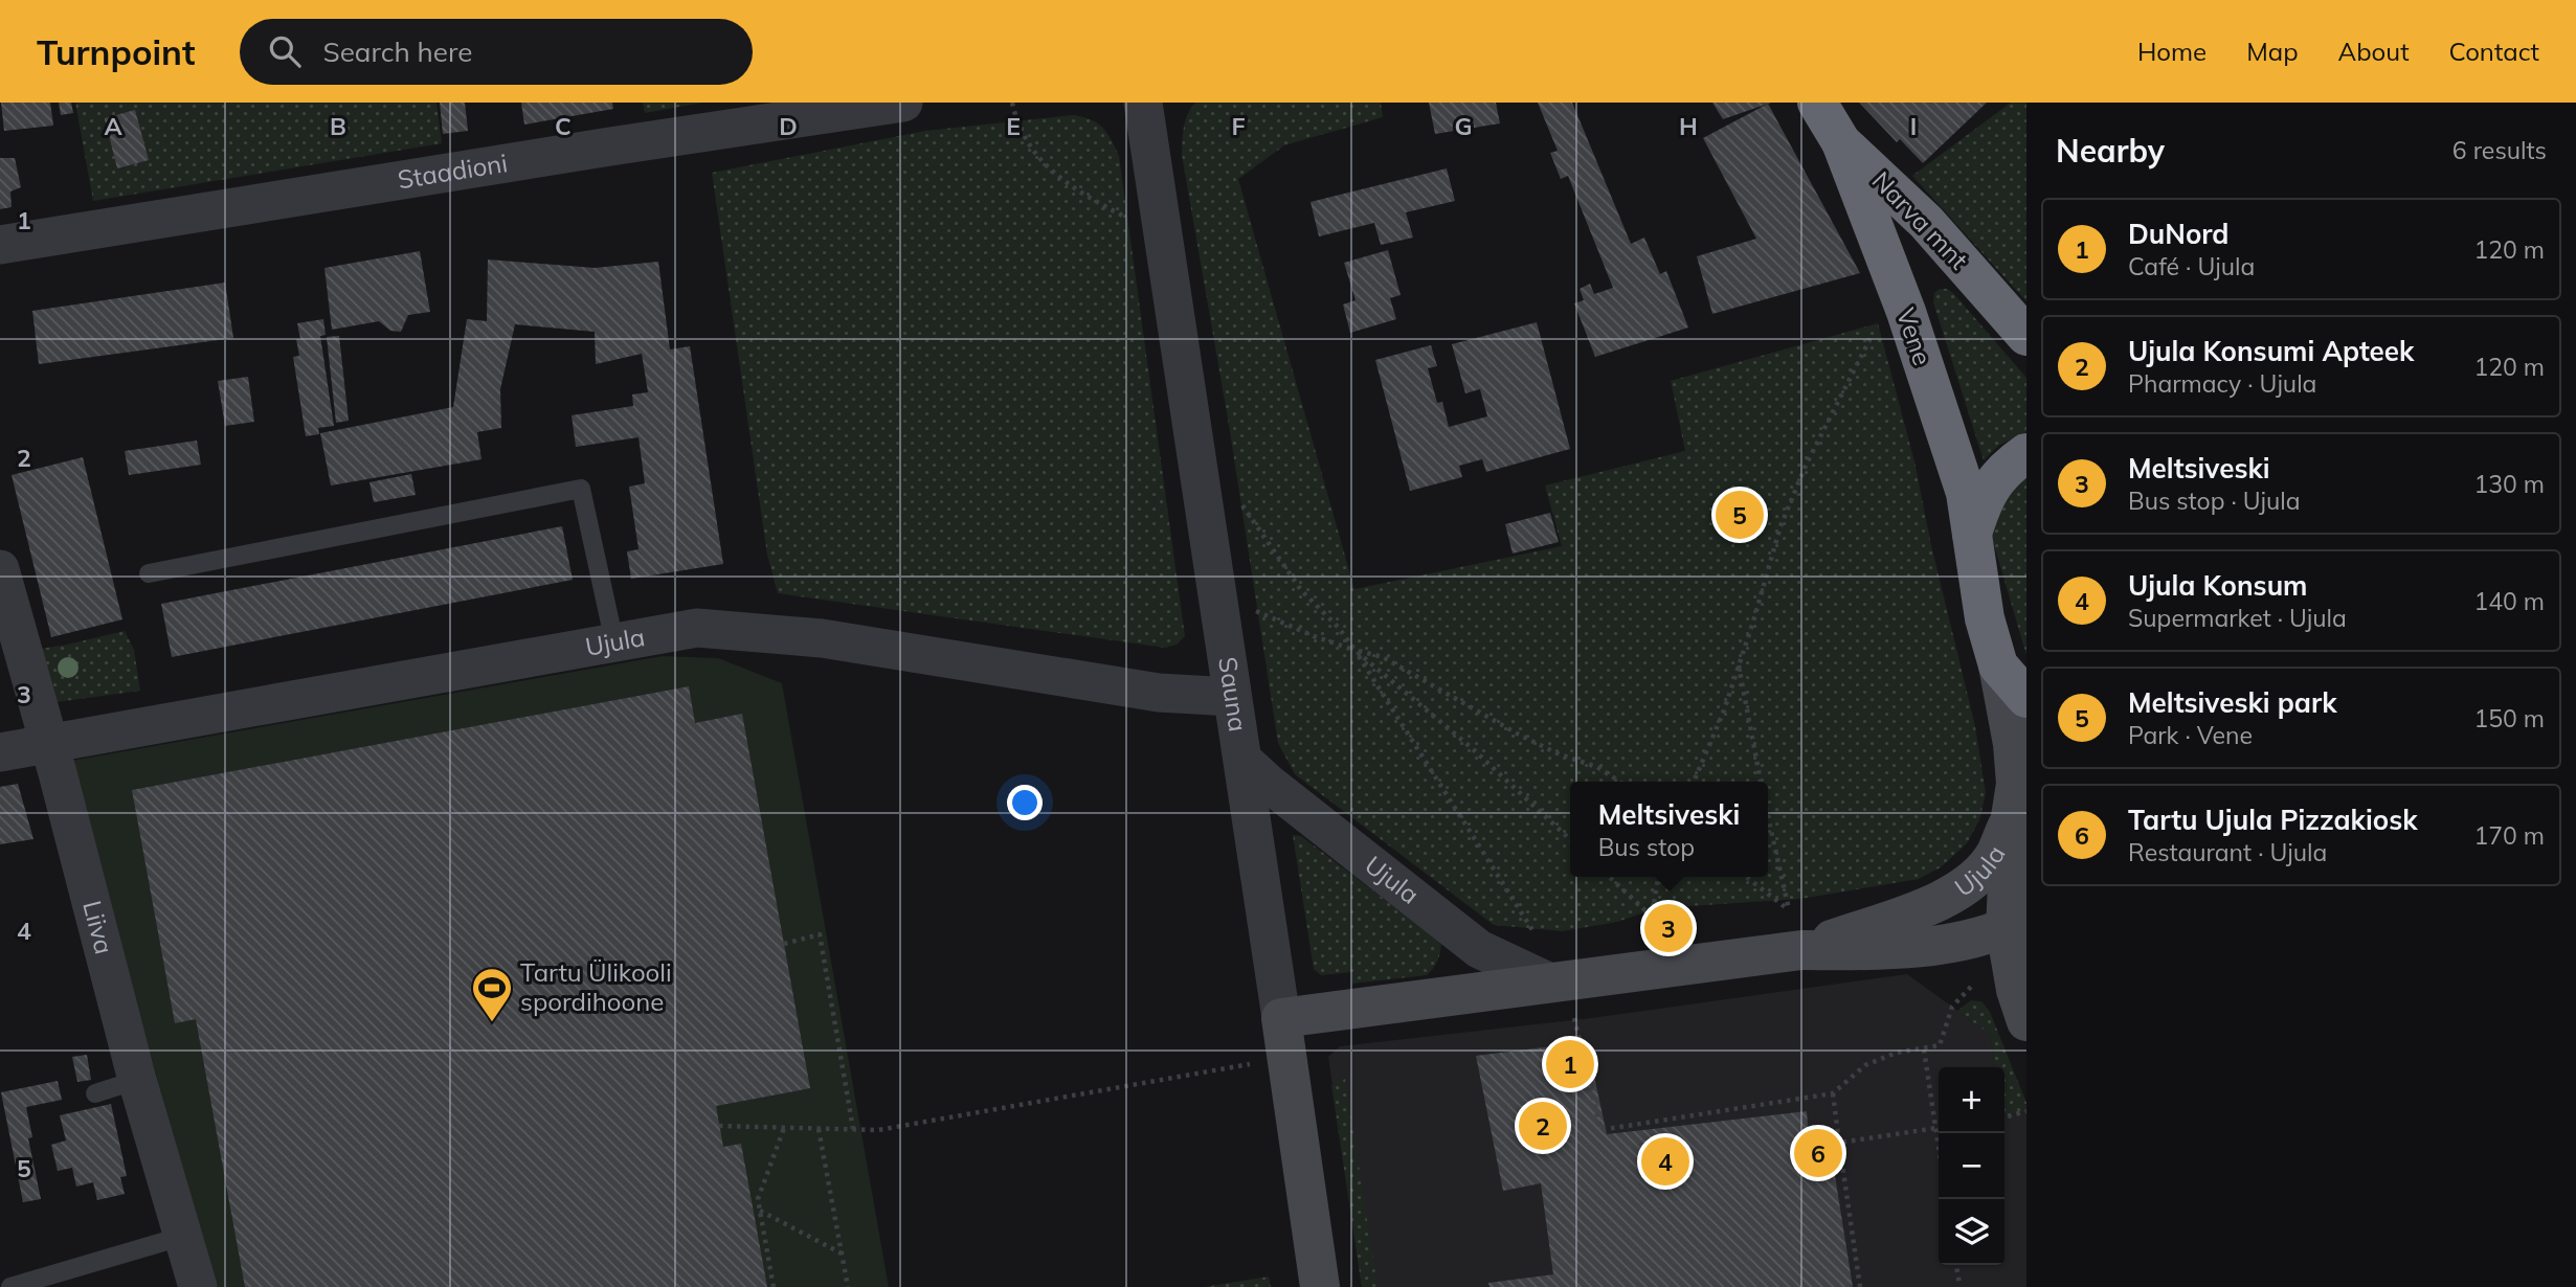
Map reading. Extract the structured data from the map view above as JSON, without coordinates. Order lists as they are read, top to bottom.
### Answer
{
  "streets": {
    "highway": ["Narva mnt", "Vene"],
    "street": [
      "Staadioni",
      "Ujula",
      "Sauna",
      "Liiva"
    ]
  },
  "crossings": [
    ["Narva mnt", "Vene"],
    ["Ujula", "Sauna"],
    ["Ujula", "Liiva"]
  ],
  "places": {
    "sports": ["Tartu Ülikooli spordihoone"]
  },
  "page": {
    "header": "Turnpoint",
    "search": "Search here",
    "nav": [
      "Home",
      "Map",
      "About",
      "Contact"
    ],
    "heading": ["Nearby", "6 results"],
    "list": [
      {
        "mark": "1",
        "name": "DuNord",
        "note": "Café · Ujula",
        "value": "120 m"
      },
      {
        "mark": "2",
        "name": "Ujula Konsumi Apteek",
        "note": "Pharmacy · Ujula",
        "value": "120 m"
      },
      {
        "mark": "3",
        "name": "Meltsiveski",
        "note": "Bus stop · Ujula",
        "value": "130 m"
      },
      {
        "mark": "4",
        "name": "Ujula Konsum",
        "note": "Supermarket · Ujula",
        "value": "140 m"
      },
      {
        "mark": "5",
        "name": "Meltsiveski park",
        "note": "Park · Vene",
        "value": "150 m"
      },
      {
        "mark": "6",
        "name": "Tartu Ujula Pizzakiosk",
        "note": "Restaurant · Ujula",
        "value": "170 m"
      }
    ],
    "pins": [
      "5",
      "3",
      "1",
      "2",
      "6",
      "4"
    ],
    "popup": ["Meltsiveski", "Bus stop"],
    "map_buttons": ["+", "−"]
  },
  "grid": {
    "columns": [
      "A",
      "B",
      "C",
      "D",
      "E",
      "F",
      "G",
      "H",
      "I"
    ],
    "rows": [
      "1",
      "2",
      "3",
      "4",
      "5"
    ]
  }
}
